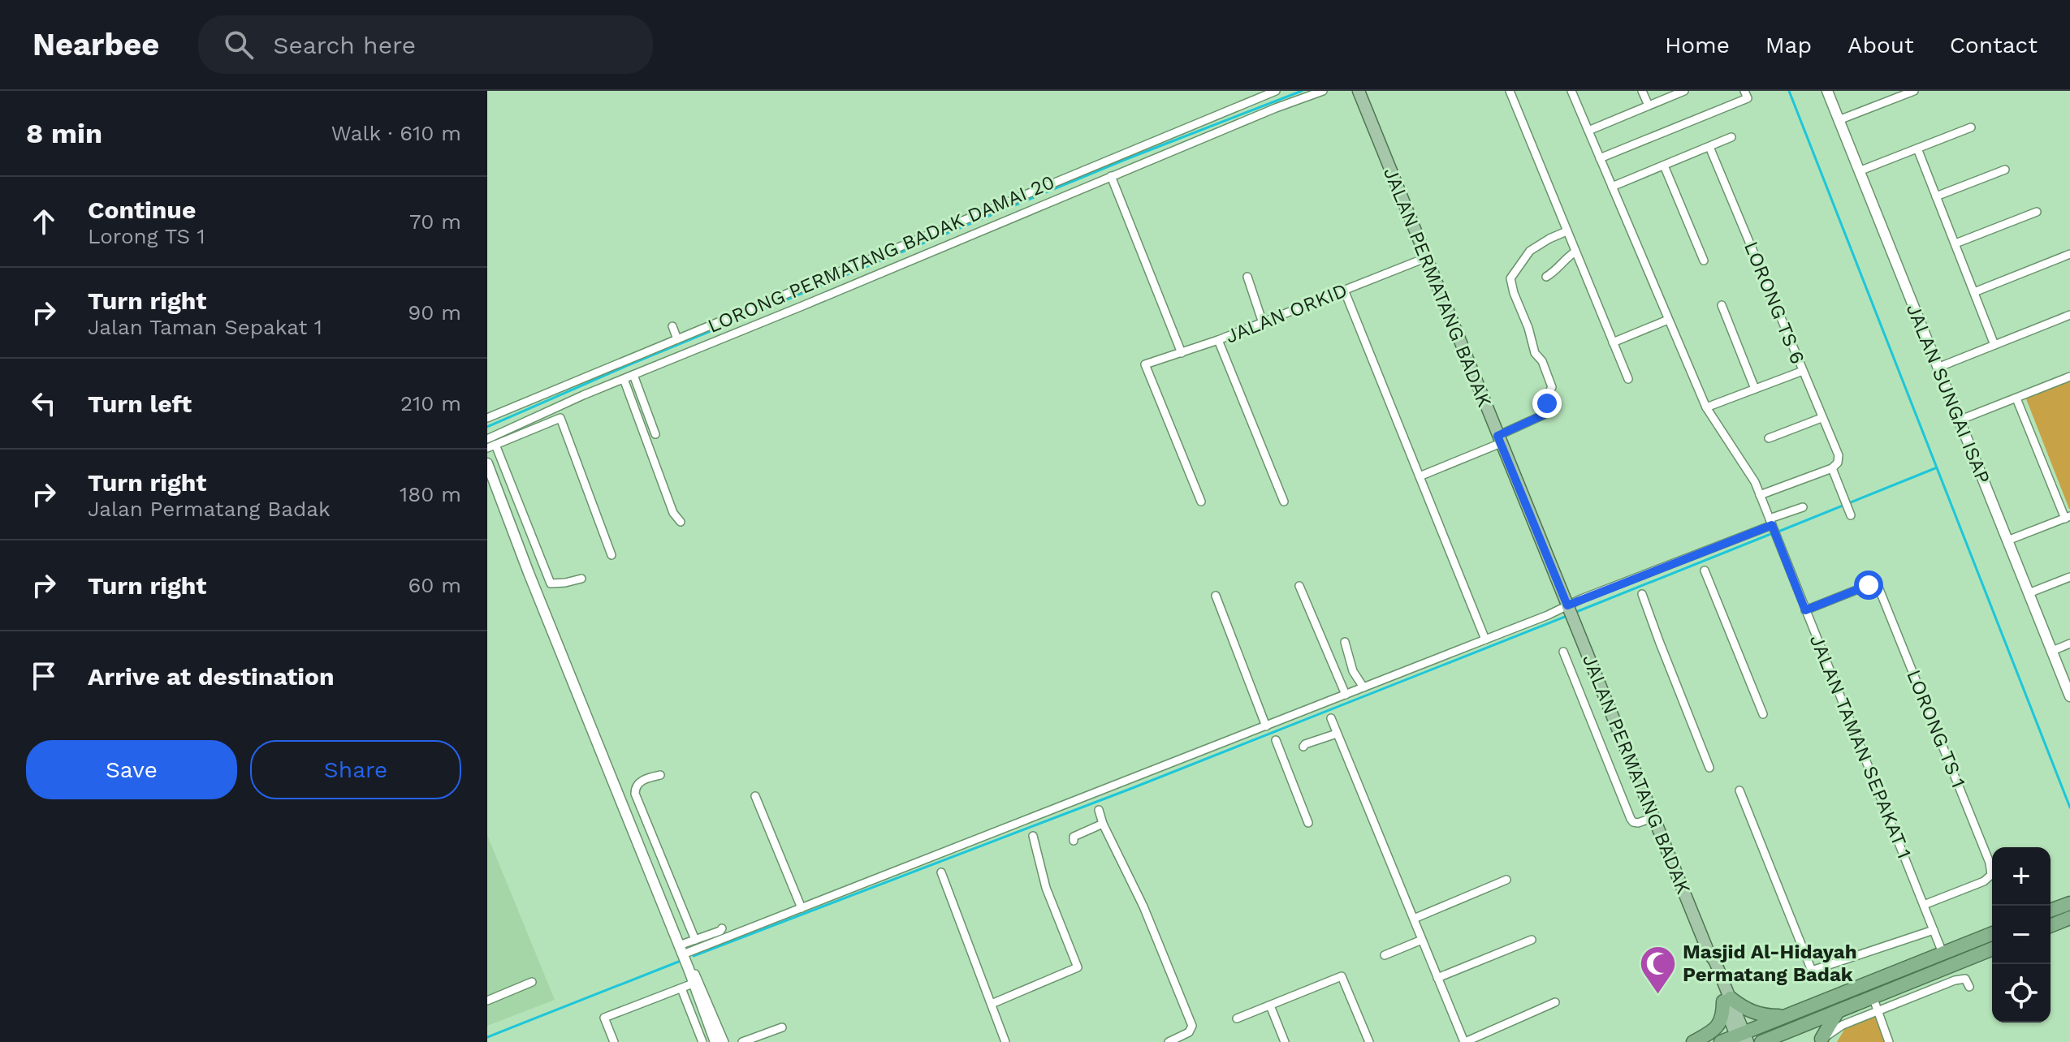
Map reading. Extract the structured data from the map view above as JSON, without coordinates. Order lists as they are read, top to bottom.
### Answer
{
  "streets": {
    "main road": ["JALAN PERMATANG BADAK"],
    "street": [
      "LORONG PERMATANG BADAK DAMAI 20",
      "LORONG TS 6",
      "JALAN ORKID",
      "JALAN SUNGAI ISAP",
      "LORONG TS 1",
      "JALAN TAMAN SEPAKAT 1"
    ]
  },
  "crossings": [
    ["JALAN PERMATANG BADAK", "JALAN ORKID"],
    ["LORONG TS 1", "JALAN TAMAN SEPAKAT 1"]
  ],
  "places": {
    "mosque": ["Masjid Al-Hidayah Permatang Badak"]
  },
  "page": {
    "header": "Nearbee",
    "search": "Search here",
    "nav": [
      "Home",
      "Map",
      "About",
      "Contact"
    ],
    "heading": ["8 min", "Walk · 610 m"],
    "list": [
      ["Continue", "Lorong TS 1", "70 m"],
      ["Turn right", "Jalan Taman Sepakat 1", "90 m"],
      ["Turn left", "210 m"],
      ["Turn right", "Jalan Permatang Badak", "180 m"],
      ["Turn right", "60 m"],
      "Arrive at destination"
    ],
    "buttons": ["Save", "Share"],
    "map_buttons": ["+", "−"]
  }
}
